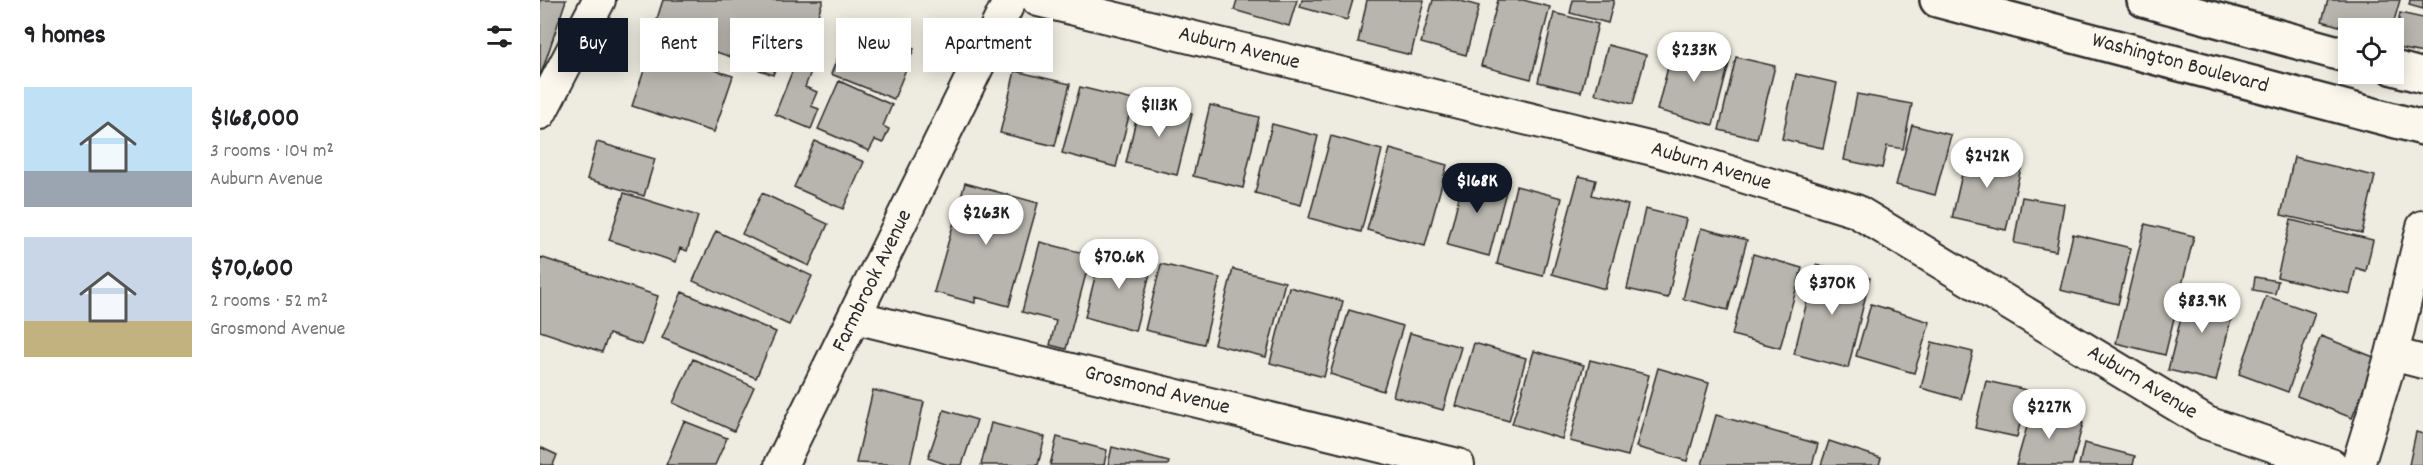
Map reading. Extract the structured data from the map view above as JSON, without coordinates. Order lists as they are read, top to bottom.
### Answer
{
  "streets": {
    "highway": ["Washington Boulevard"],
    "street": ["Auburn Avenue", "Farmbrook Avenue", "Grosmond Avenue"]
  },
  "crossings": [
    ["Farmbrook Avenue", "Grosmond Avenue"]
  ],
  "page": {
    "heading": "9 homes",
    "chip": [
      "Buy",
      "Rent",
      "Filters",
      "New",
      "Apartment"
    ],
    "price": [
      "$233K",
      "$113K",
      "$242K",
      "$168K",
      "$263K",
      "$70.6K",
      "$370K",
      "$83.9K",
      "$227K"
    ],
    "list": [
      {
        "name": "$168,000",
        "note": "3 rooms · 104 m² · Auburn Avenue"
      },
      {
        "name": "$70,600",
        "note": "2 rooms · 52 m² · Grosmond Avenue"
      }
    ]
  }
}
